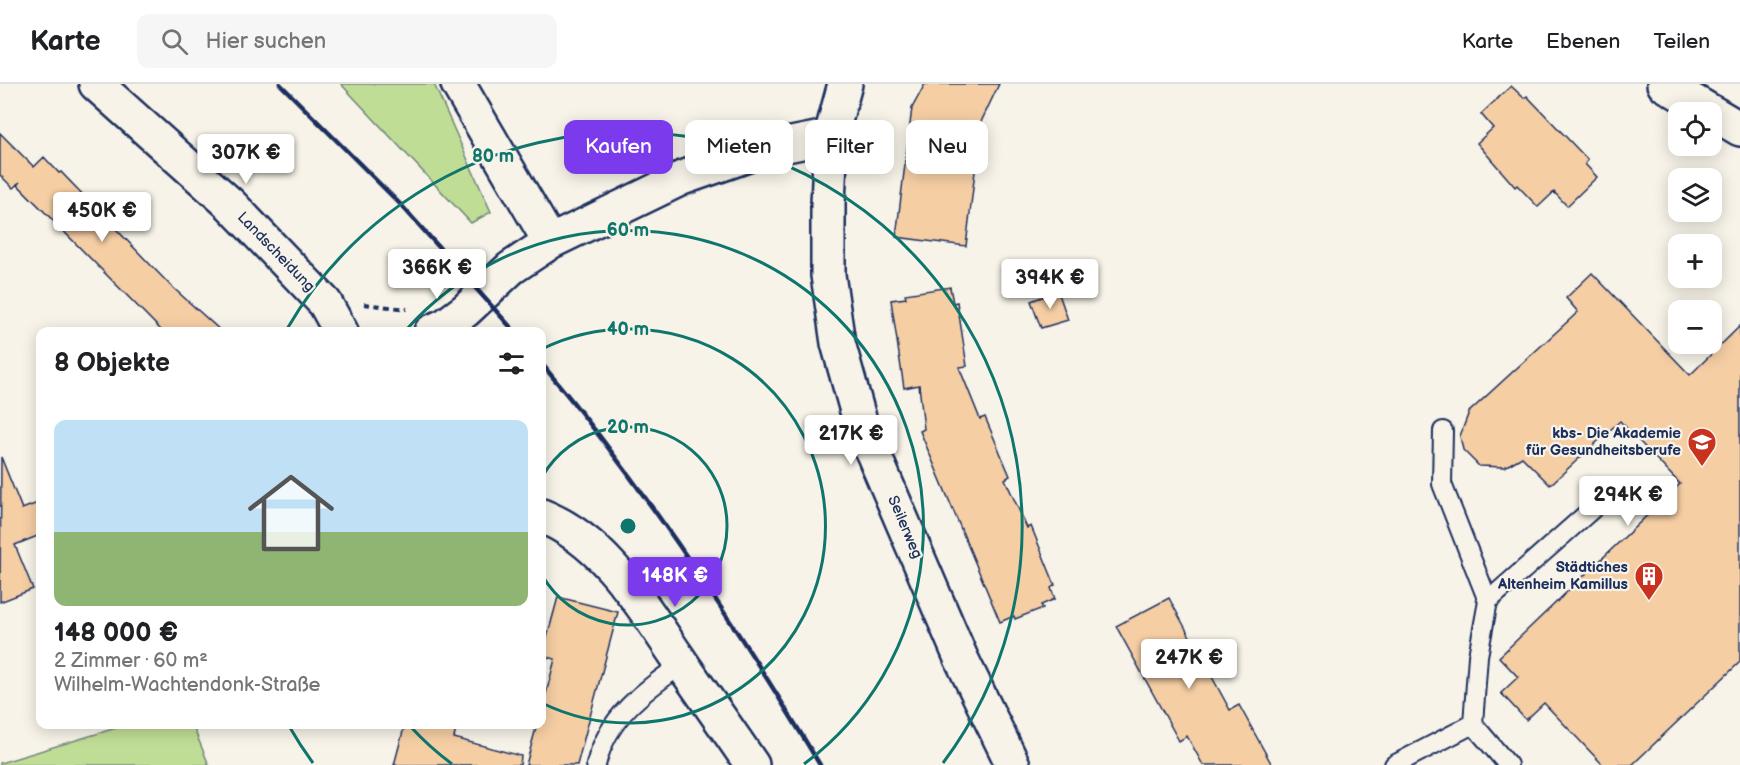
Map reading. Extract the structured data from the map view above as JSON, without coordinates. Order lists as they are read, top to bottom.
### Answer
{
  "streets": {
    "street": ["Landscheidung", "Seilerweg"]
  },
  "places": {
    "school or university": ["kbs- Die Akademie für Gesundheitsberufe"],
    "building": ["Städtiches Altenheim Kamillus"]
  },
  "page": {
    "header": "Karte",
    "search": "Hier suchen",
    "nav": ["Karte", "Ebenen", "Teilen"],
    "map_buttons": ["+", "−"],
    "chip": [
      "Kaufen",
      "Mieten",
      "Filter",
      "Neu"
    ],
    "price": [
      "307K €",
      "450K €",
      "366K €",
      "394K €",
      "217K €",
      "294K €",
      "148K €",
      "247K €"
    ],
    "heading": "8 Objekte",
    "list": [
      {
        "name": "148 000 €",
        "note": "2 Zimmer · 60 m² · Wilhelm-Wachtendonk-Straße"
      }
    ]
  },
  "rings": [
    "80 m",
    "60 m",
    "40 m",
    "20 m"
  ]
}
